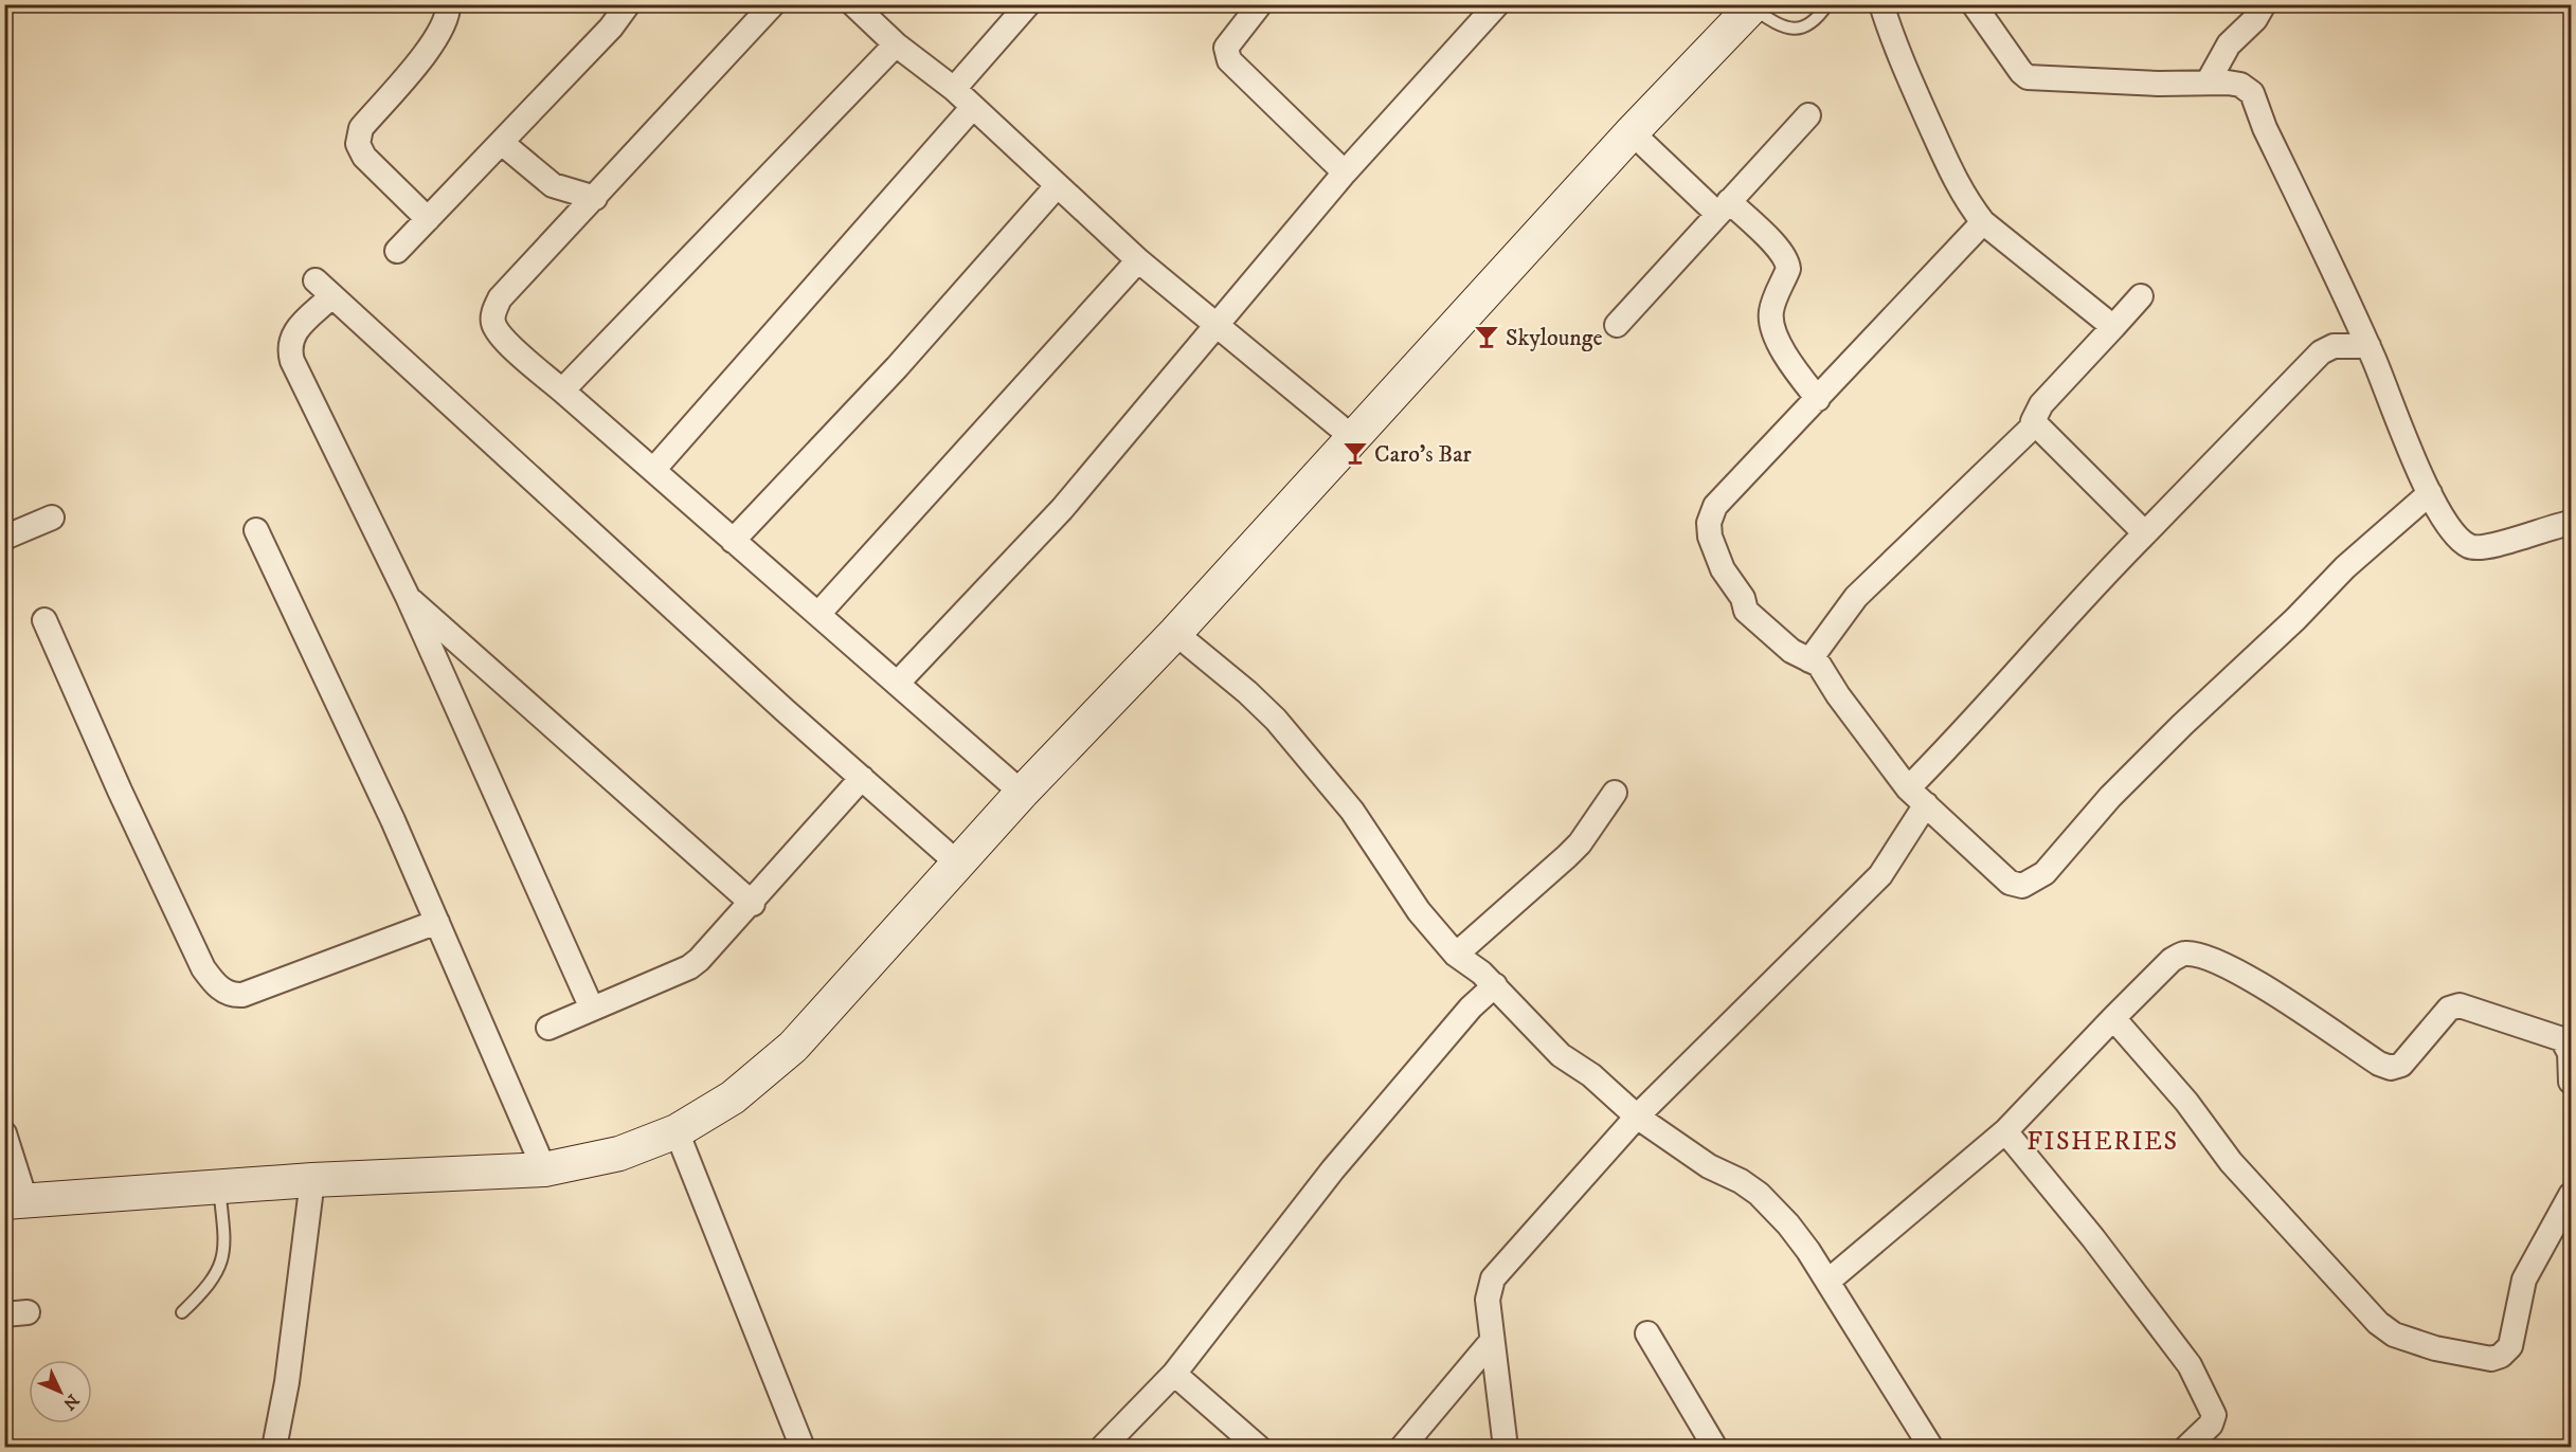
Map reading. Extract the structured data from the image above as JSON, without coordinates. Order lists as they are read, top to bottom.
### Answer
{
  "districts": ["FISHERIES"],
  "places": {
    "bar": ["Skylounge", "Caro's Bar"]
  },
  "north": "bottom right"
}
